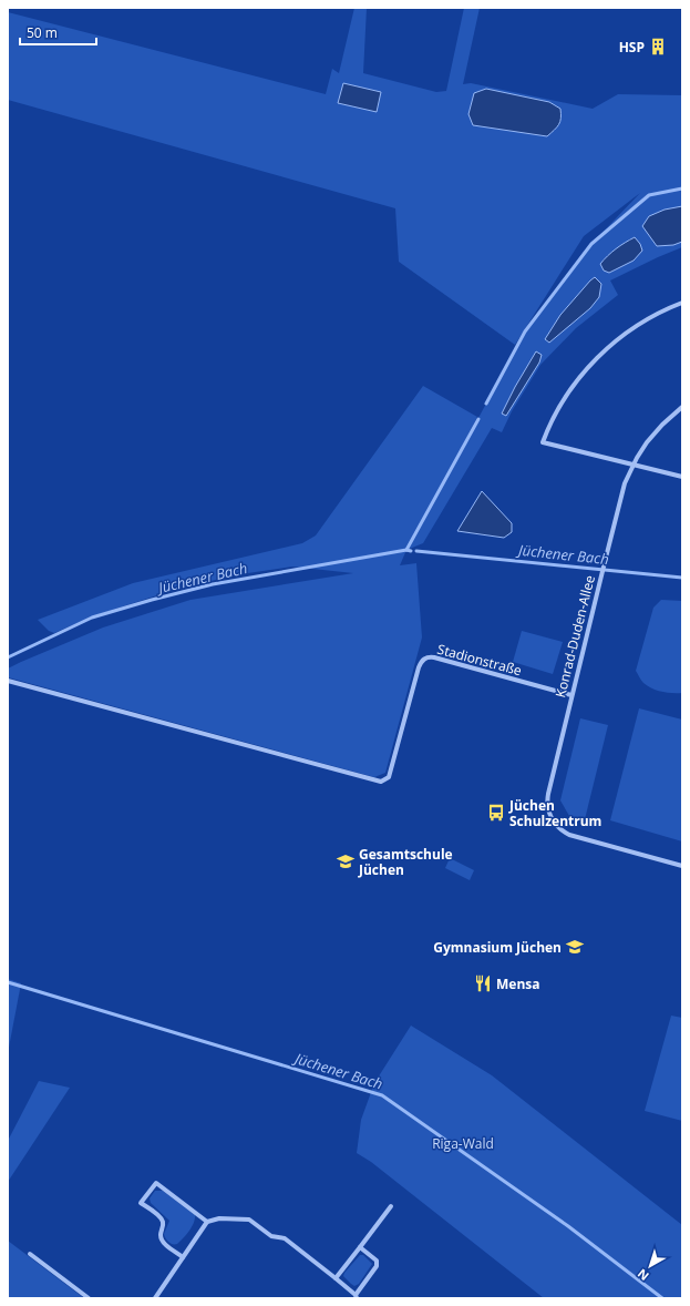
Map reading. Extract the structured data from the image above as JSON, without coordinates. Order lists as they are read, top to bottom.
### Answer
{
  "streets": {
    "street": ["Konrad-Duden-Allee", "Stadionstraße"]
  },
  "crossings": [
    ["Konrad-Duden-Allee", "Stadionstraße"]
  ],
  "water": ["Jüchener Bach"],
  "parks": ["Riga-Wald"],
  "places": {
    "building": ["HSP"],
    "bus stop": ["Jüchen Schulzentrum"],
    "school or university": ["Gesamtschule Jüchen", "Gymnasium Jüchen"],
    "restaurant": ["Mensa"]
  },
  "scale_bar": "50 m",
  "north": "bottom left"
}
